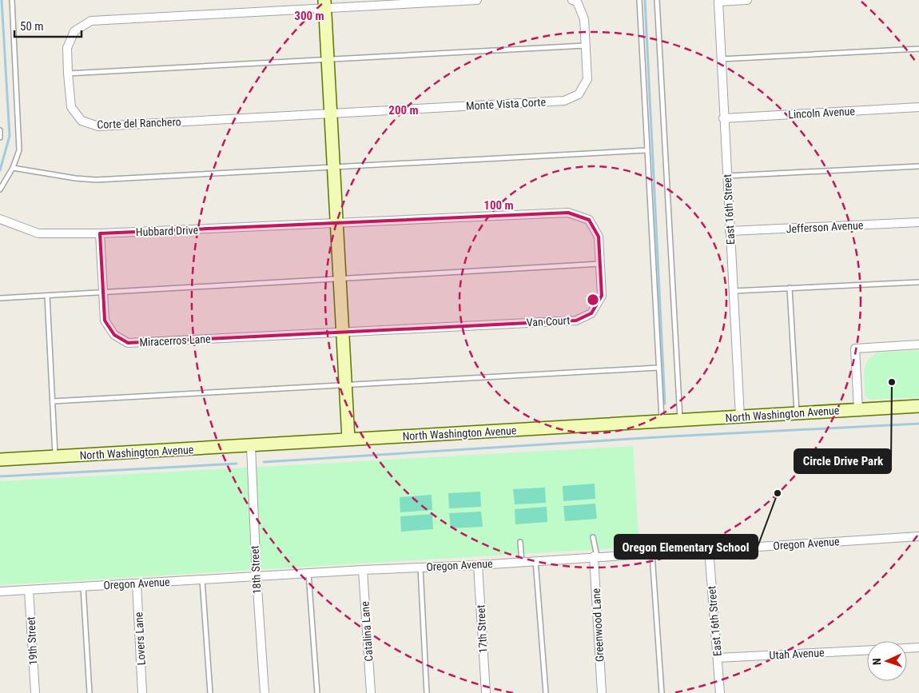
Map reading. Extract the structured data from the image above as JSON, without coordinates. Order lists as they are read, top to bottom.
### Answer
{
  "streets": {
    "main road": ["North Washington Avenue"],
    "street": [
      "Monte Vista Corte",
      "Lincoln Avenue",
      "Corte del Ranchero",
      "East 16th Street",
      "Jefferson Avenue",
      "Hubbard Drive",
      "Van Court",
      "Miracerros Lane",
      "Oregon Avenue",
      "18th Street",
      "Greenwood Lane",
      "17th Street",
      "Catalina Lane",
      "Lovers Lane",
      "19th Street",
      "Utah Avenue"
    ]
  },
  "crossings": [
    ["Monte Vista Corte", "Corte del Ranchero"],
    ["Lincoln Avenue", "East 16th Street"],
    ["East 16th Street", "Jefferson Avenue"],
    ["East 16th Street", "North Washington Avenue"],
    ["East 16th Street", "Oregon Avenue"],
    ["East 16th Street", "Utah Avenue"],
    ["Hubbard Drive", "Van Court"],
    ["Hubbard Drive", "Miracerros Lane"],
    ["Van Court", "Miracerros Lane"],
    ["North Washington Avenue", "18th Street"],
    ["Oregon Avenue", "18th Street"],
    ["Oregon Avenue", "Greenwood Lane"],
    ["Oregon Avenue", "17th Street"],
    ["Oregon Avenue", "Catalina Lane"],
    ["Oregon Avenue", "Lovers Lane"],
    ["Oregon Avenue", "19th Street"]
  ],
  "places": ["Circle Drive Park", "Oregon Elementary School"],
  "scale_bar": "50 m",
  "north": "left",
  "rings": ["300 m", "200 m", "100 m"]
}
